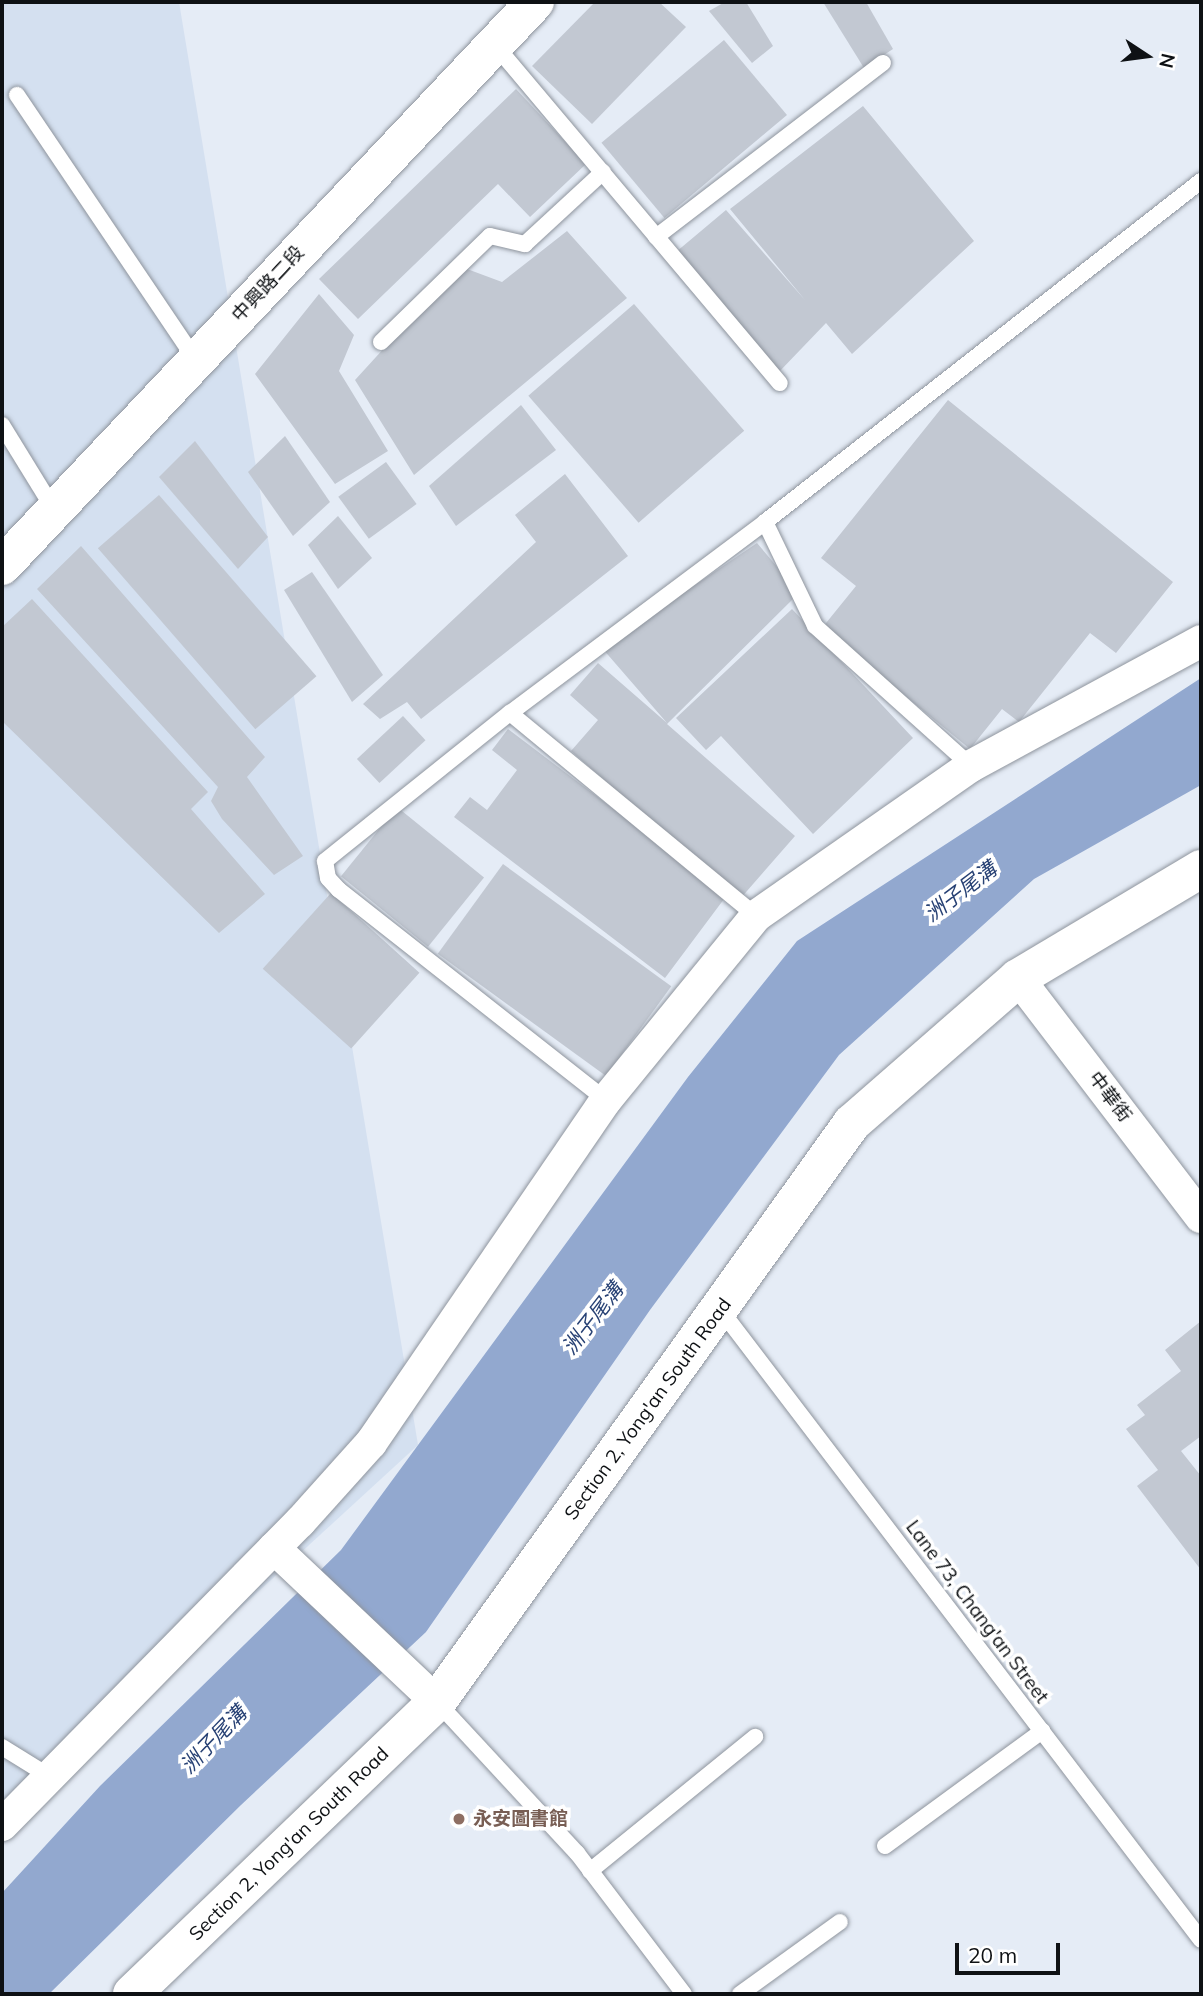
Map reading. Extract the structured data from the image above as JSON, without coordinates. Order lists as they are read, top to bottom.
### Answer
{
  "streets": {
    "main road": ["中興路二段", "Section 2, Yong'an South Road"],
    "street": ["中華街"],
    "lane": ["Lane 73, Chang'an Street"]
  },
  "crossings": [
    ["中華街", "Section 2, Yong'an South Road"],
    ["Section 2, Yong'an South Road", "Lane 73, Chang'an Street"]
  ],
  "water": ["洲子尾溝"],
  "places": ["永安圖書館"],
  "scale_bar": "20 m",
  "north": "right"
}
